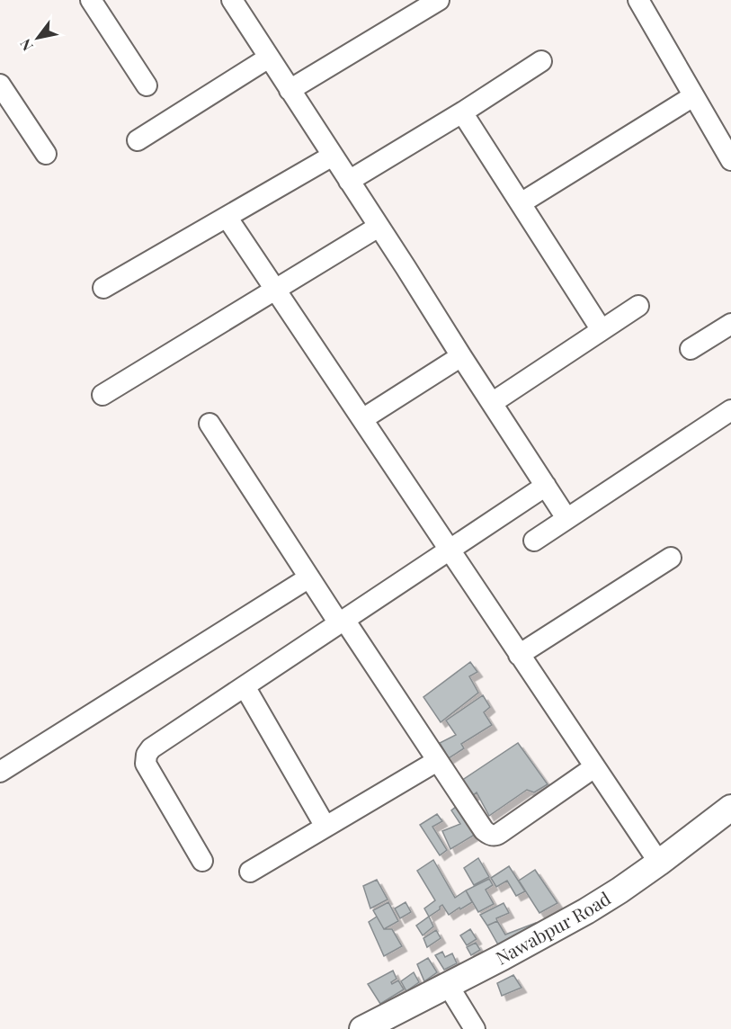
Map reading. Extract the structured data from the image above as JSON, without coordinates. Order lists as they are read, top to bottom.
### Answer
{
  "streets": {
    "street": ["Nawabpur Road"]
  },
  "north": "bottom left"
}
